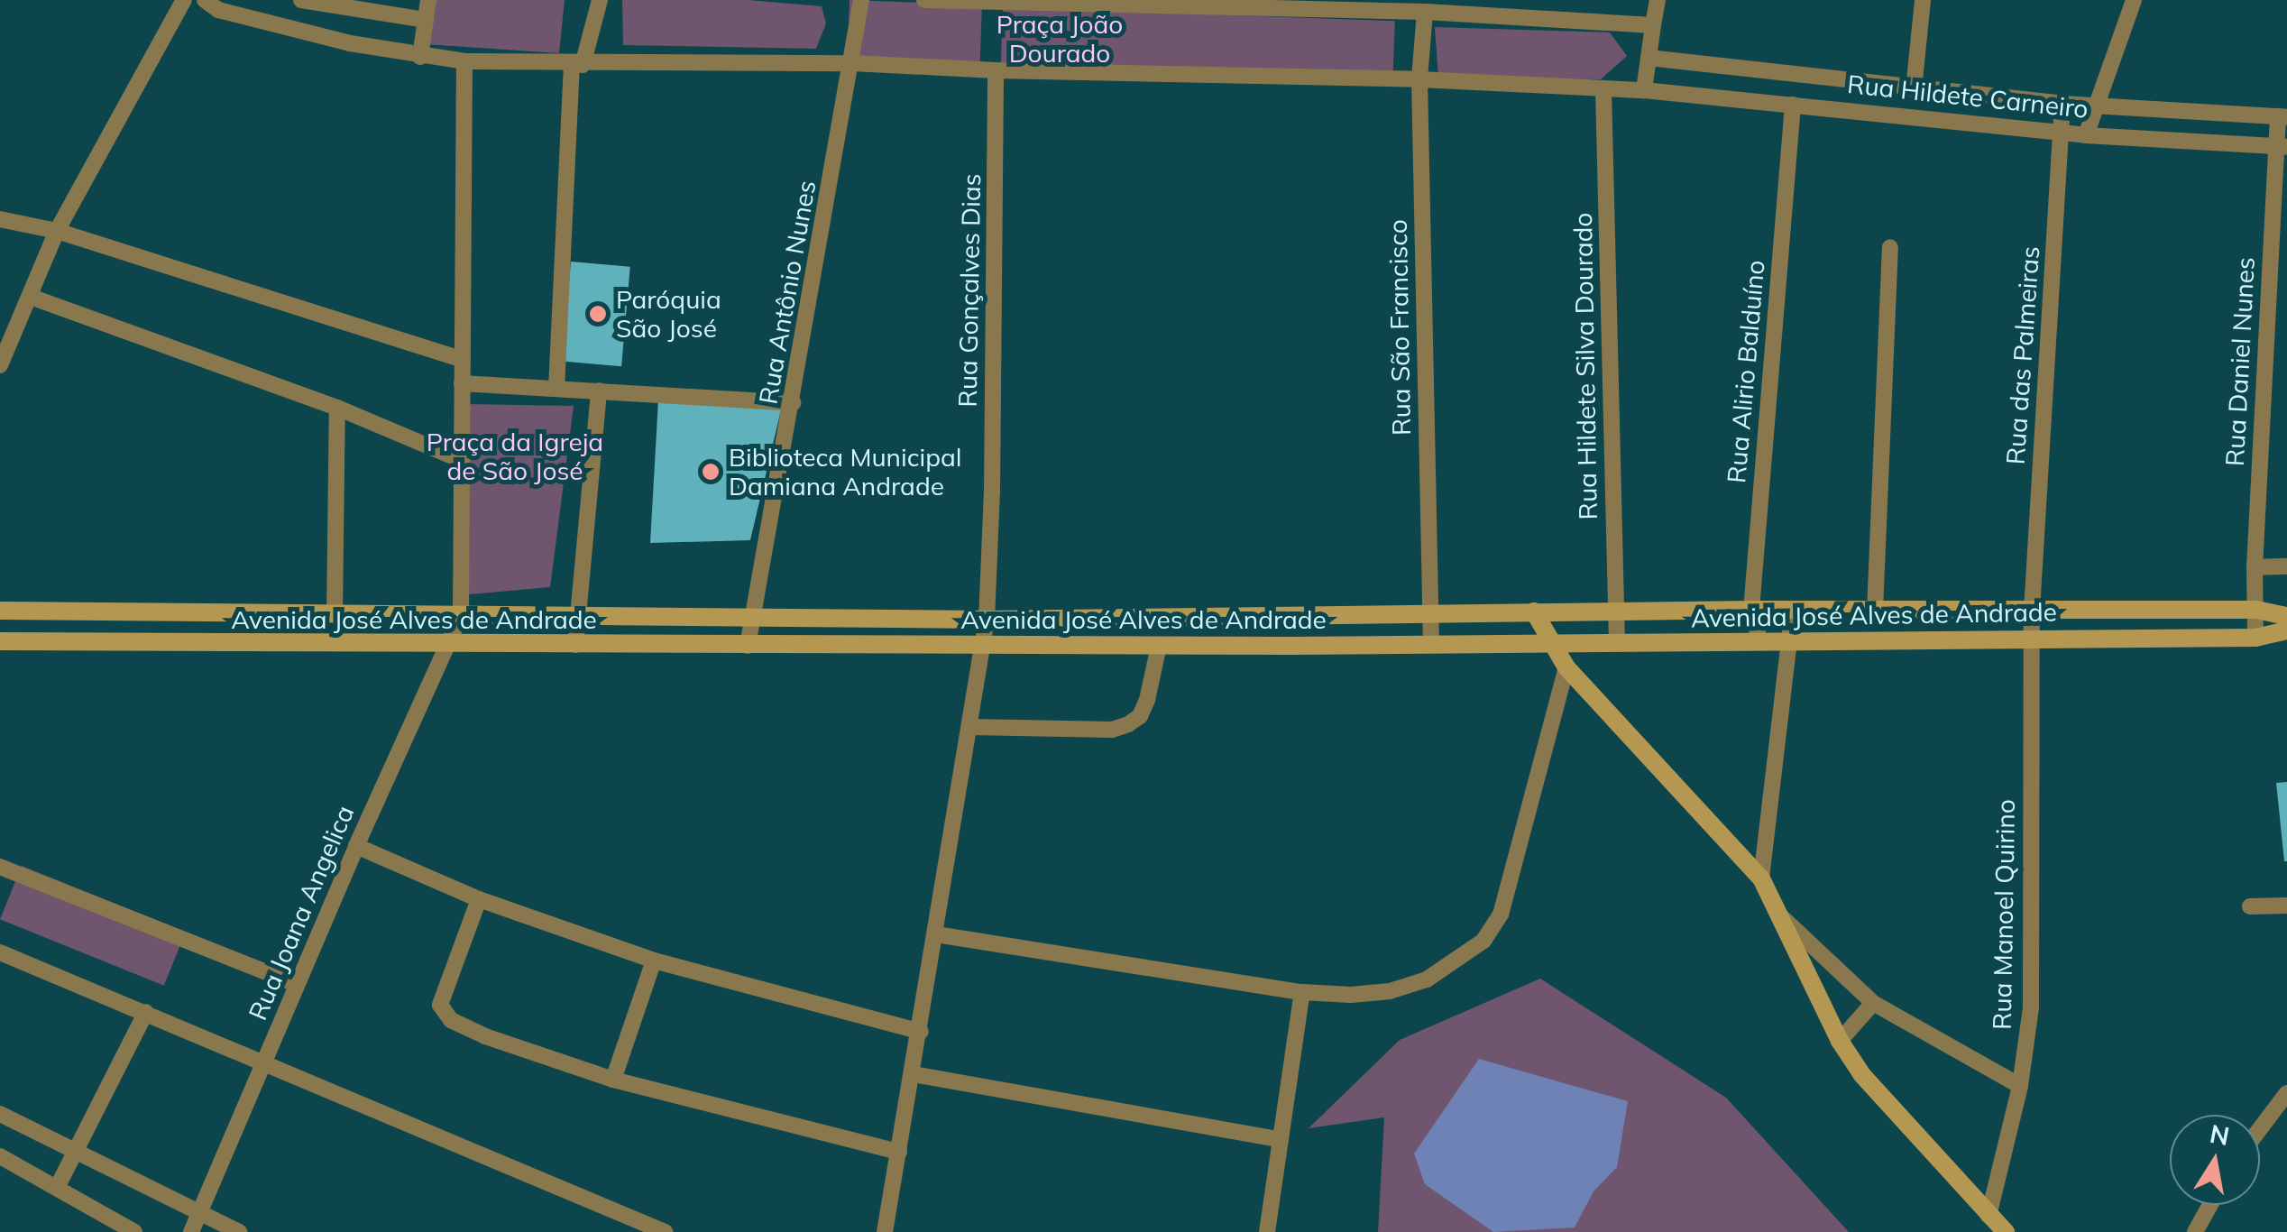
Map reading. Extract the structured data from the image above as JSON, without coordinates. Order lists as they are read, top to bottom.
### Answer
{
  "streets": {
    "main road": ["Avenida José Alves de Andrade"],
    "street": [
      "Rua Hildete Carneiro",
      "Rua Gonçalves Dias",
      "Rua Antônio Nunes",
      "Rua São Francisco",
      "Rua das Palmeiras",
      "Rua Daniel Nunes",
      "Rua Hildete Silva Dourado",
      "Rua Alirio Balduíno",
      "Rua Joana Angelica",
      "Rua Manoel Quirino"
    ]
  },
  "crossings": [
    ["Rua Hildete Carneiro", "Rua das Palmeiras"],
    ["Rua Hildete Carneiro", "Rua Daniel Nunes"],
    ["Rua Hildete Carneiro", "Rua Alirio Balduíno"],
    ["Rua Gonçalves Dias", "Avenida José Alves de Andrade"],
    ["Rua Antônio Nunes", "Avenida José Alves de Andrade"],
    ["Rua São Francisco", "Avenida José Alves de Andrade"],
    ["Rua das Palmeiras", "Avenida José Alves de Andrade"],
    ["Rua das Palmeiras", "Rua Manoel Quirino"],
    ["Rua Daniel Nunes", "Avenida José Alves de Andrade"],
    ["Rua Hildete Silva Dourado", "Avenida José Alves de Andrade"],
    ["Rua Alirio Balduíno", "Avenida José Alves de Andrade"],
    ["Avenida José Alves de Andrade", "Rua Joana Angelica"],
    ["Avenida José Alves de Andrade", "Rua Manoel Quirino"]
  ],
  "parks": ["Praça João Dourado", "Praça da Igreja de São José"],
  "places": ["Paróquia São José", "Biblioteca Municipal Damiana Andrade"],
  "north": "top"
}
